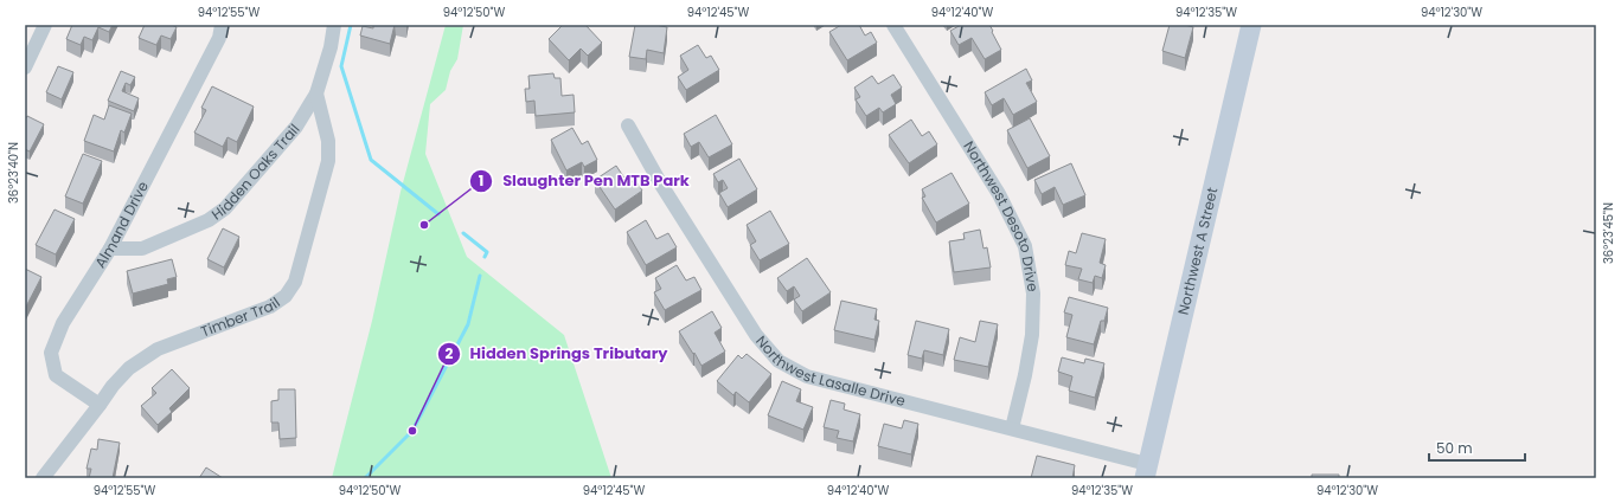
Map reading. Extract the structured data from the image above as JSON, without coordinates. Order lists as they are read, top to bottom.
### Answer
{
  "streets": {
    "street": [
      "Hidden Oaks Trail",
      "Northwest Desoto Drive",
      "Almand Drive",
      "Northwest A Street",
      "Timber Trail",
      "Northwest Lasalle Drive"
    ]
  },
  "crossings": [
    ["Hidden Oaks Trail", "Almand Drive"],
    ["Hidden Oaks Trail", "Timber Trail"],
    ["Northwest Desoto Drive", "Northwest Lasalle Drive"],
    ["Almand Drive", "Timber Trail"],
    ["Northwest A Street", "Northwest Lasalle Drive"]
  ],
  "places": ["Slaughter Pen MTB Park", "Hidden Springs Tributary"],
  "scale_bar": "50 m",
  "coordinates": [
    "94°12'55\"W",
    "94°12'50\"W",
    "94°12'45\"W",
    "94°12'40\"W",
    "94°12'35\"W",
    "94°12'30\"W",
    "36°23'40\"N",
    "36°23'45\"N"
  ]
}
